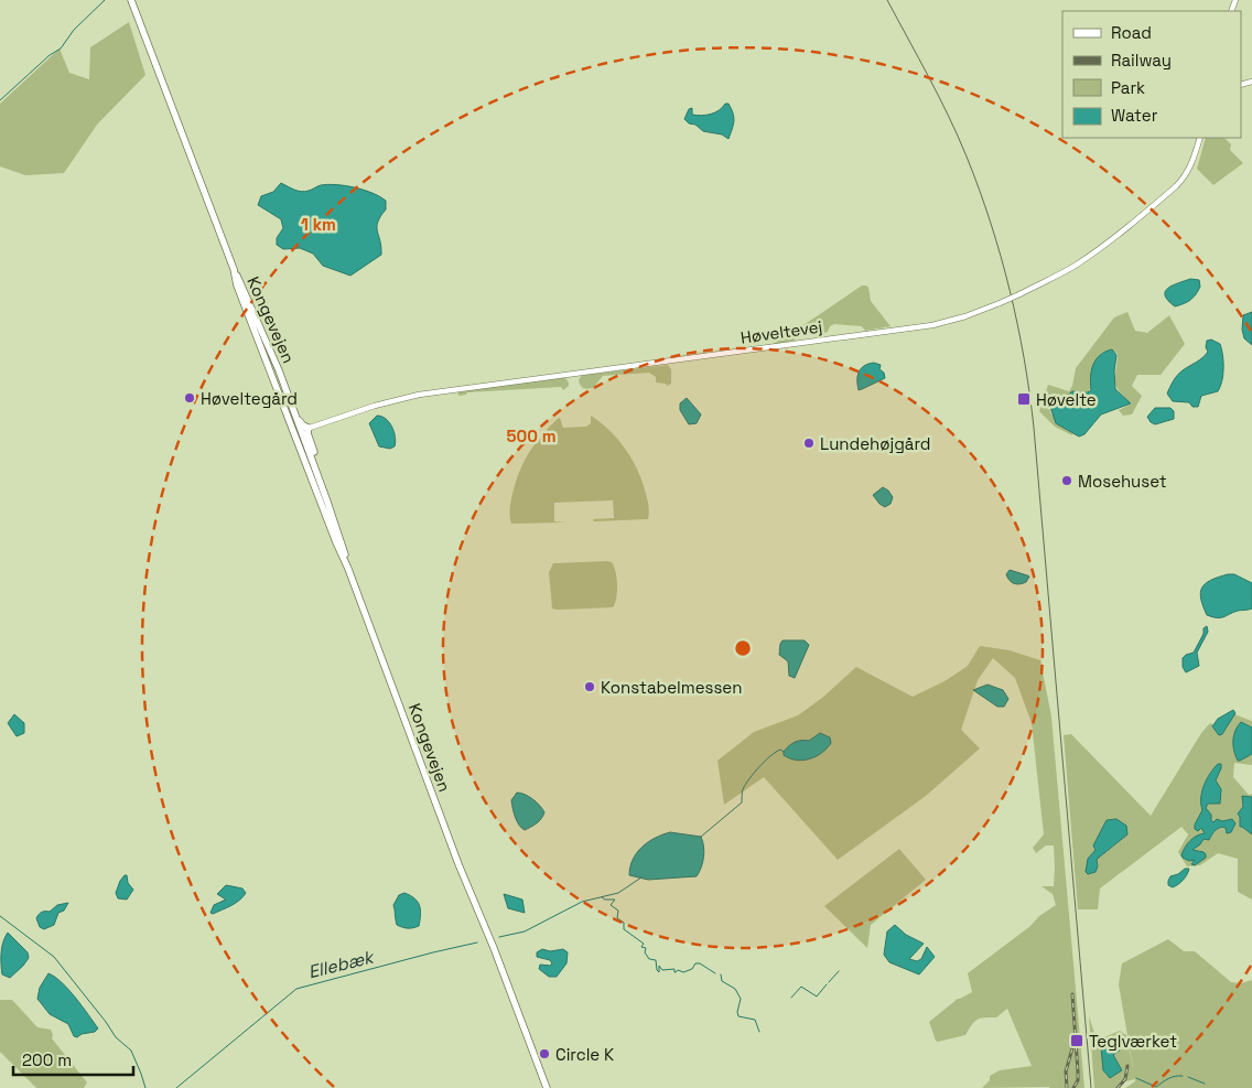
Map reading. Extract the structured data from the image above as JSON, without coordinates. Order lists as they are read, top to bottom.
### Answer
{
  "streets": {
    "main road": ["Kongevejen"],
    "street": ["Høveltevej"]
  },
  "crossings": [
    ["Kongevejen", "Høveltevej"]
  ],
  "water": ["Ellebæk"],
  "places": {
    "other": [
      "Høveltegård",
      "Lundehøjgård",
      "Mosehuset",
      "Konstabelmessen",
      "Circle K"
    ],
    "transit": ["Høvelte", "Teglværket"]
  },
  "legend": [
    "Road",
    "Railway",
    "Park",
    "Water"
  ],
  "scale_bar": "200 m",
  "rings": ["1 km", "500 m"]
}
